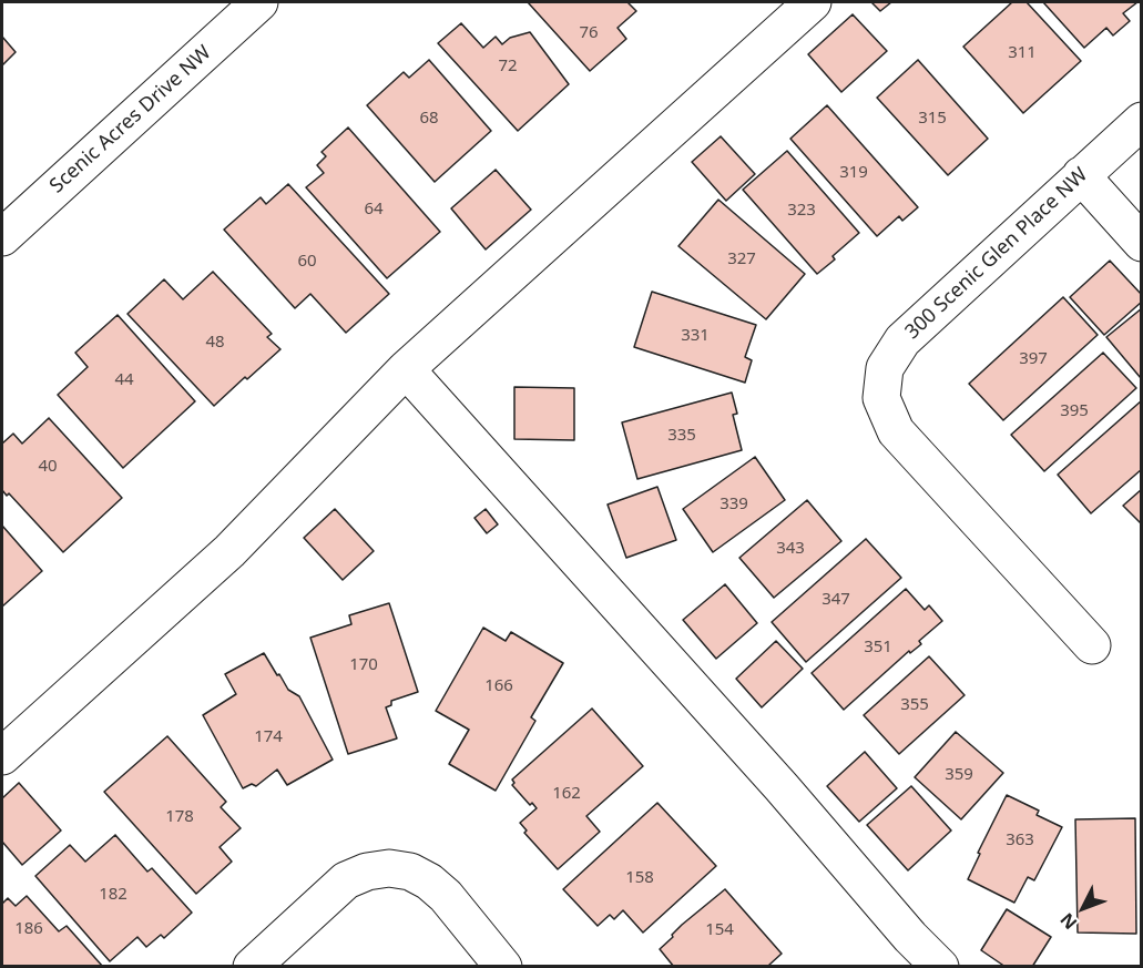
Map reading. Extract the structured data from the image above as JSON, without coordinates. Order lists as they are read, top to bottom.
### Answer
{
  "streets": {
    "street": ["Scenic Acres Drive NW", "300 Scenic Glen Place NW"]
  },
  "house_numbers": [
    "76",
    "311",
    "72",
    "68",
    "315",
    "319",
    "64",
    "323",
    "327",
    "60",
    "331",
    "48",
    "397",
    "44",
    "395",
    "335",
    "40",
    "339",
    "343",
    "347",
    "351",
    "170",
    "166",
    "355",
    "174",
    "359",
    "162",
    "178",
    "363",
    "158",
    "182",
    "186",
    "154"
  ],
  "north": "bottom left"
}
